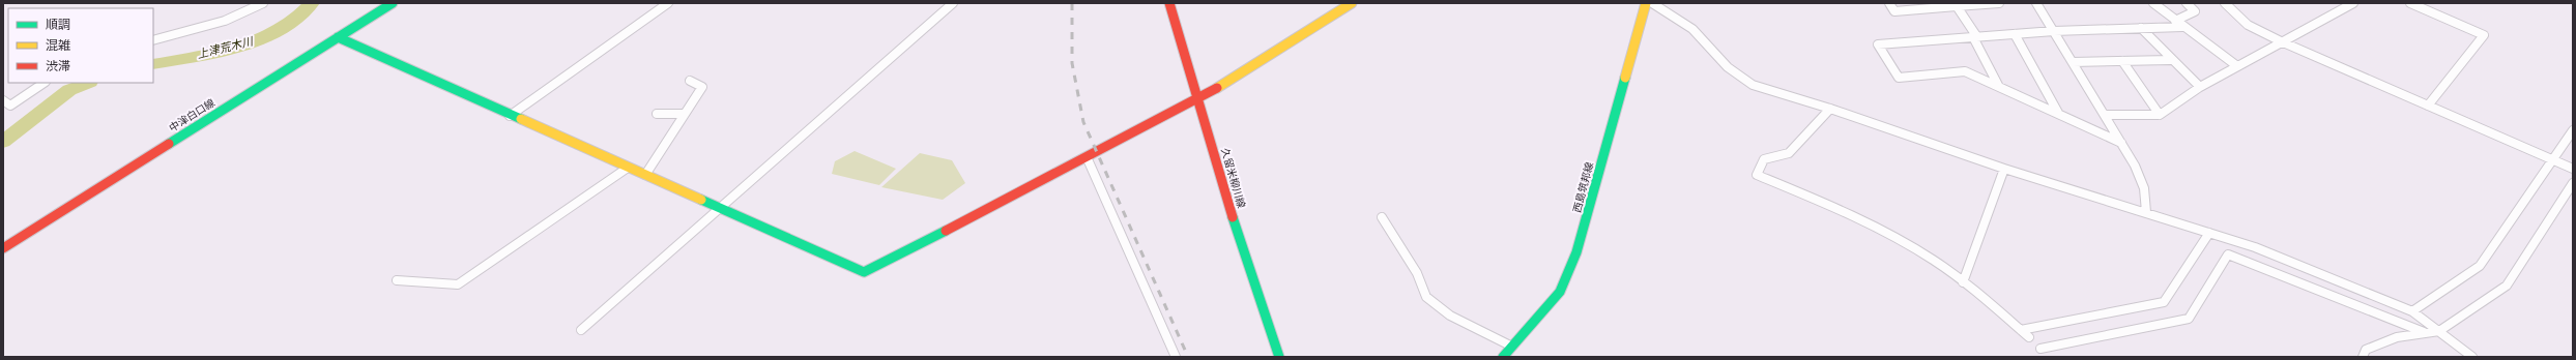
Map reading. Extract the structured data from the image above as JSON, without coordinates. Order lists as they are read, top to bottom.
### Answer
{
  "streets": {
    "main road": ["中津白口線", "久留米柳川線", "西島筑邦線"]
  },
  "water": ["上津荒木川"],
  "legend": ["順調", "混雑", "渋滞"]
}
